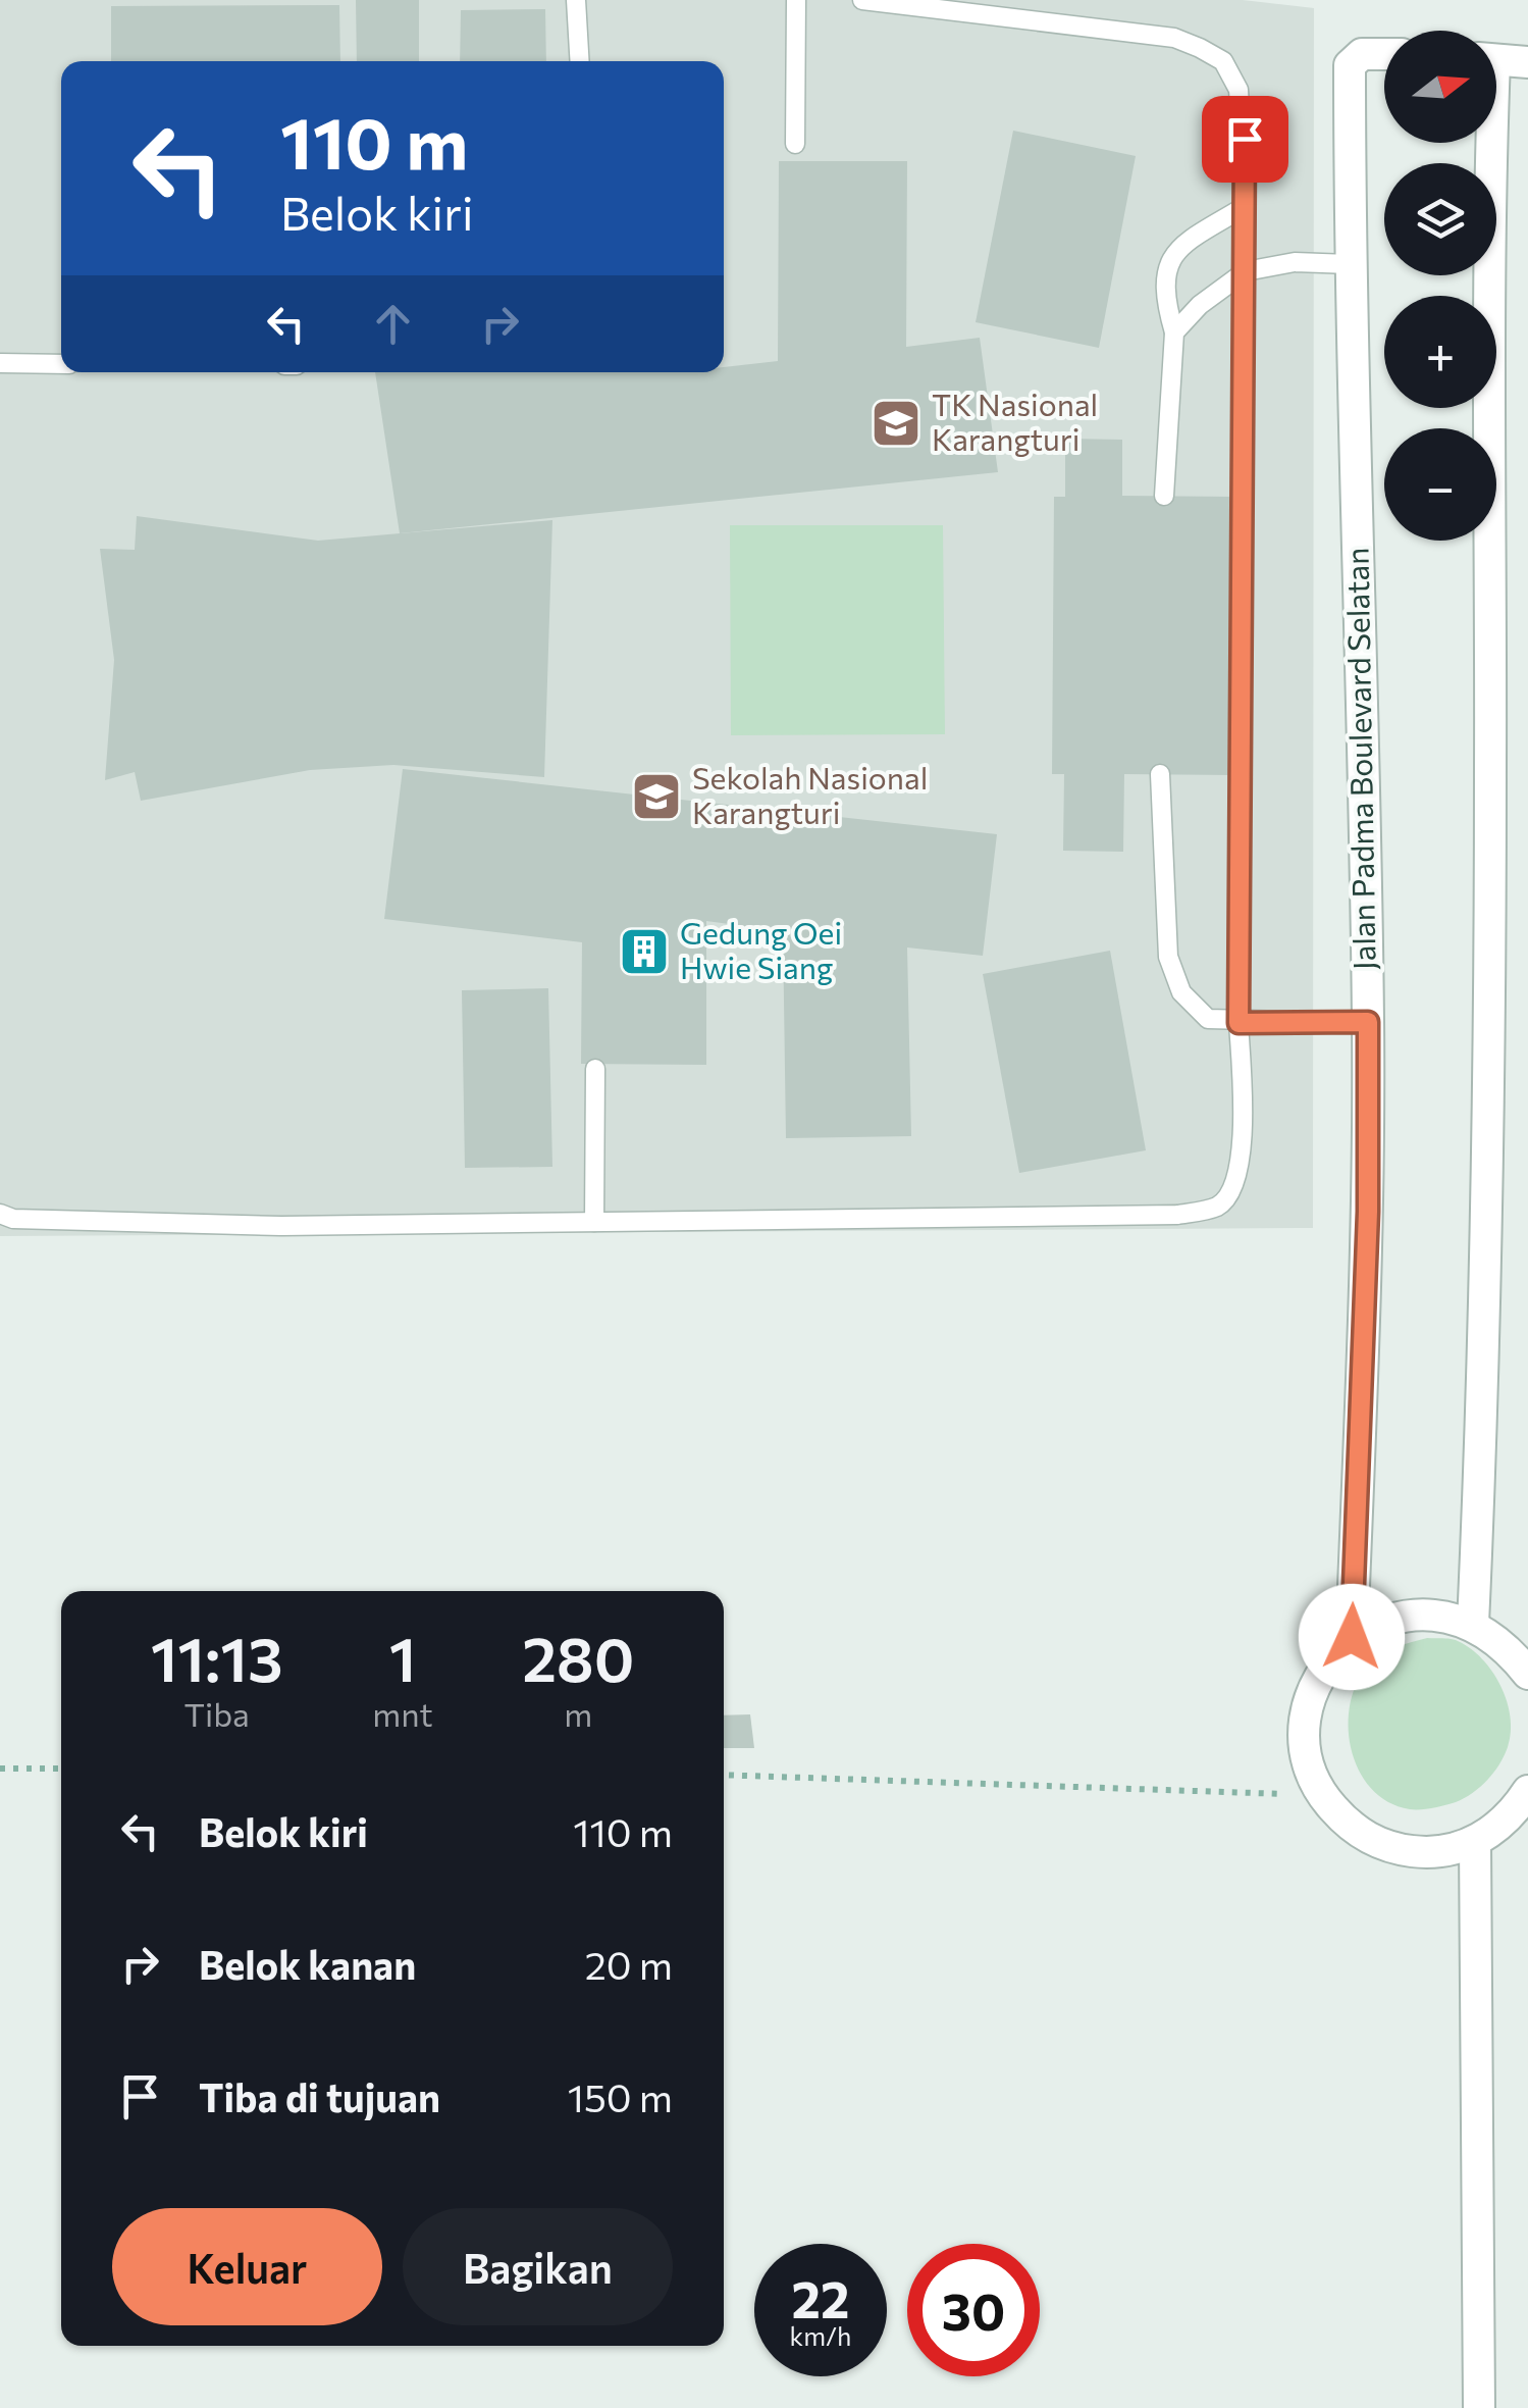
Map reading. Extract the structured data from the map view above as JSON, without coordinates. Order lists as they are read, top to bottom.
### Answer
{
  "streets": {
    "street": ["Jalan Padma Boulevard Selatan"]
  },
  "places": {
    "school or university": ["TK Nasional Karangturi", "Sekolah Nasional Karangturi"],
    "building": ["Gedung Oei Hwie Siang"]
  },
  "north": "right",
  "page": {
    "map_buttons": ["+", "−"],
    "turn": ["110 m", "Belok kiri"],
    "eta": [
      "11:13",
      "Tiba",
      "1",
      "mnt",
      "280",
      "m"
    ],
    "list": [
      {
        "name": "Belok kiri",
        "value": "110 m"
      },
      {
        "name": "Belok kanan",
        "value": "20 m"
      },
      {
        "name": "Tiba di tujuan",
        "value": "150 m"
      }
    ],
    "buttons": ["Keluar", "Bagikan"],
    "speed": "22 km/h",
    "limit": "30"
  }
}
